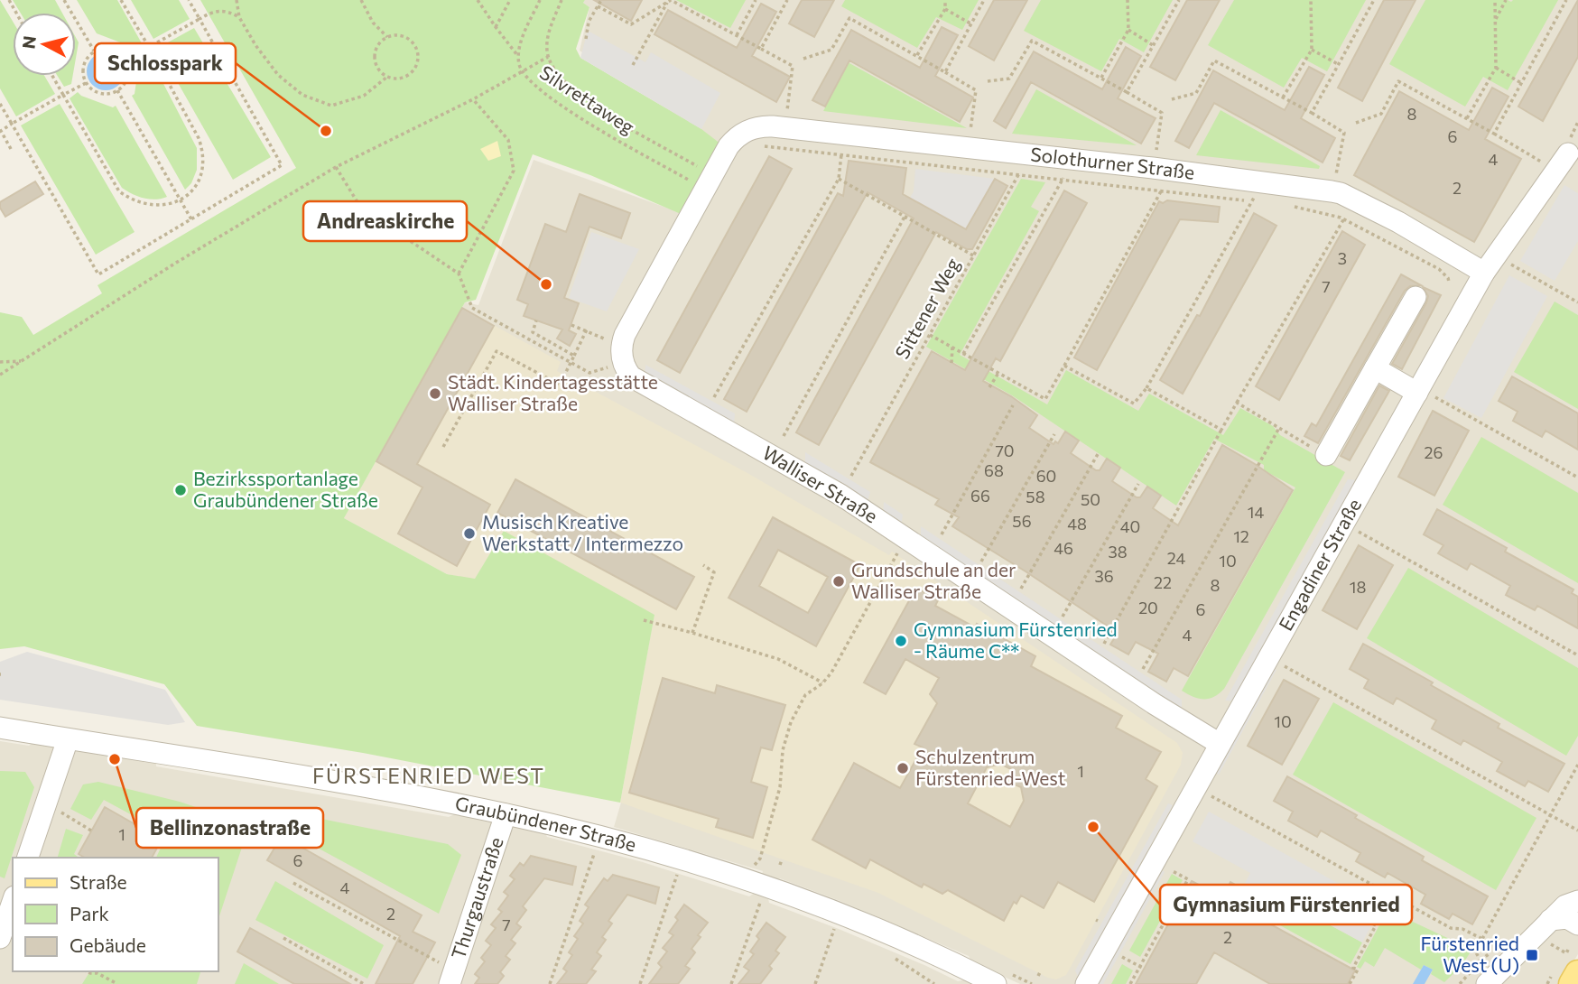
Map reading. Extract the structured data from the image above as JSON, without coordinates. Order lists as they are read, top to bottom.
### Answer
{
  "streets": {
    "street": [
      "Solothurner Straße",
      "Walliser Straße",
      "Engadiner Straße",
      "Graubündener Straße",
      "Thurgaustraße"
    ],
    "path": ["Silvrettaweg", "Sittener Weg"]
  },
  "crossings": [
    ["Silvrettaweg", "Solothurner Straße"],
    ["Solothurner Straße", "Sittener Weg"],
    ["Solothurner Straße", "Engadiner Straße"],
    ["Walliser Straße", "Engadiner Straße"],
    ["Graubündener Straße", "Thurgaustraße"]
  ],
  "districts": ["FÜRSTENRIED WEST"],
  "places": {
    "other": [
      "Schlosspark",
      "Andreaskirche",
      "Städt. Kindertagesstätte Walliser Straße",
      "Bezirkssportanlage Graubündener Straße",
      "Musisch Kreative Werkstatt / Intermezzo",
      "Grundschule an der Walliser Straße",
      "Gymnasium Fürstenried - Räume C**",
      "Bellinzonastraße",
      "Schulzentrum Fürstenried-West",
      "Gymnasium Fürstenried"
    ],
    "transit": ["Fürstenried West (U)"]
  },
  "house_numbers": [
    "8",
    "6",
    "4",
    "2",
    "3",
    "7",
    "70",
    "26",
    "68",
    "60",
    "66",
    "58",
    "50",
    "14",
    "56",
    "48",
    "40",
    "12",
    "46",
    "38",
    "24",
    "10",
    "36",
    "22",
    "8",
    "18",
    "20",
    "6",
    "4",
    "10",
    "1",
    "1",
    "6",
    "4",
    "2",
    "7",
    "2"
  ],
  "legend": ["Straße", "Park", "Gebäude"],
  "north": "left"
}
